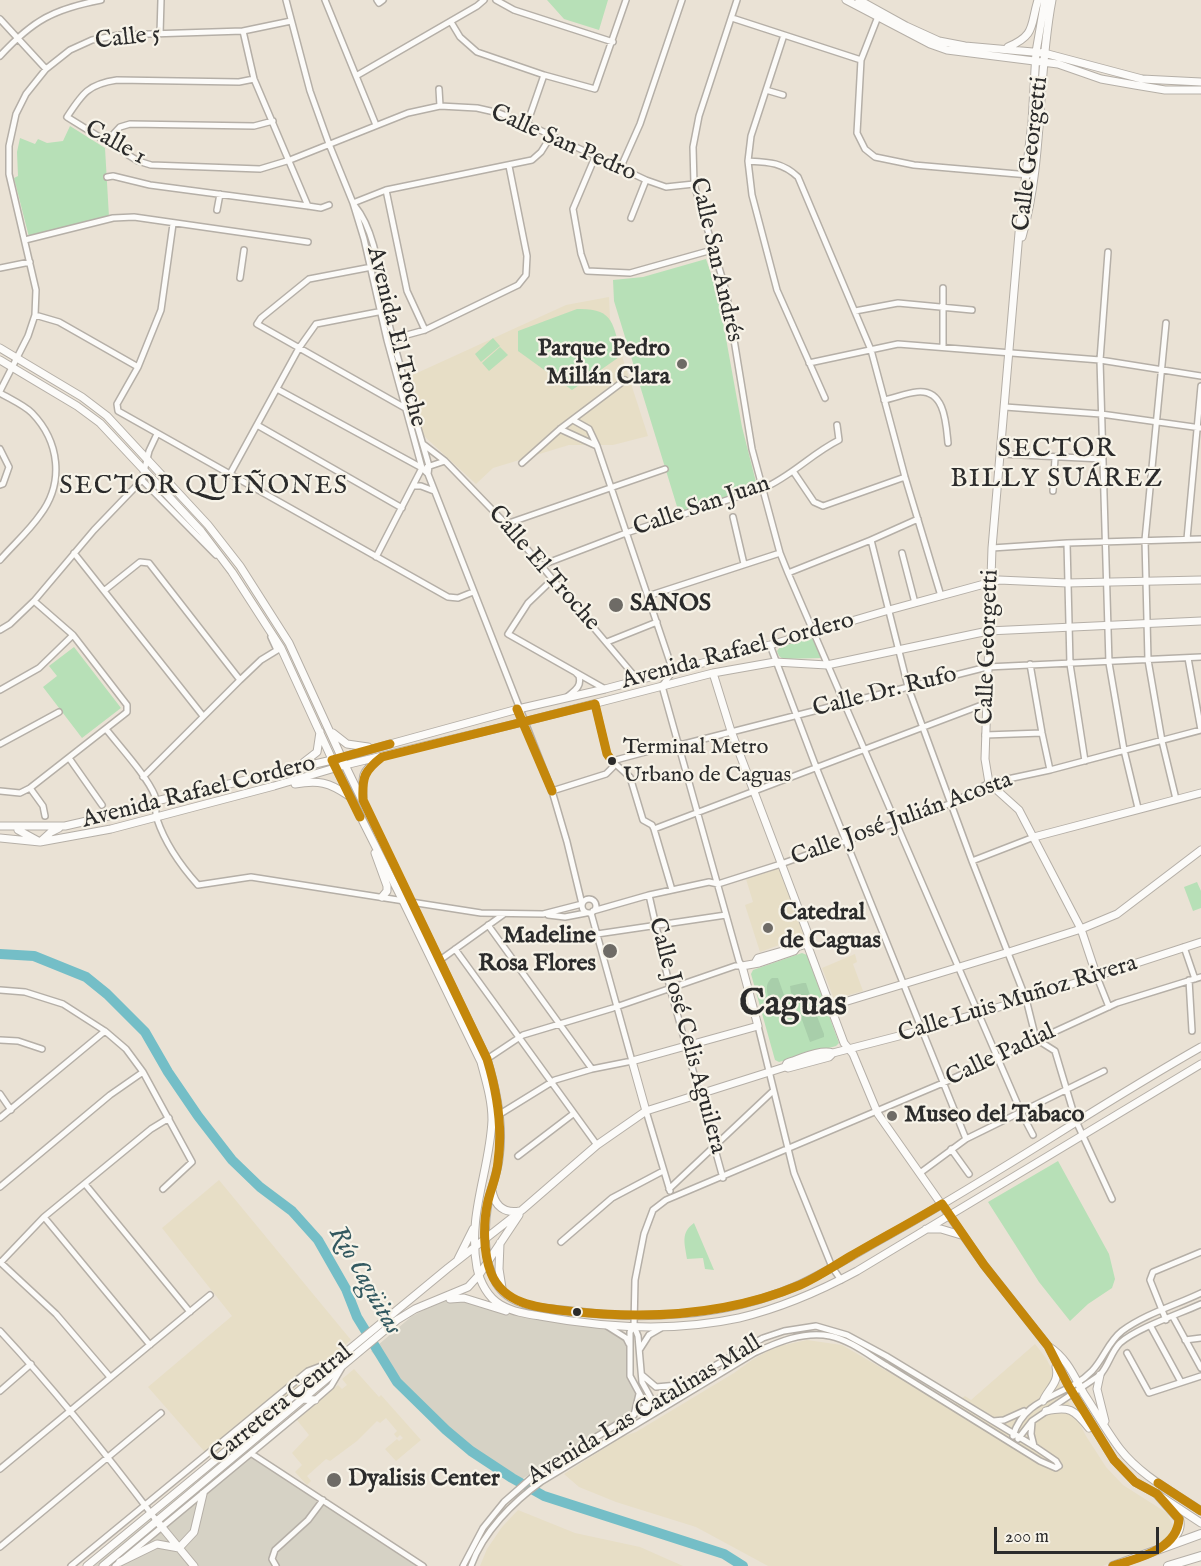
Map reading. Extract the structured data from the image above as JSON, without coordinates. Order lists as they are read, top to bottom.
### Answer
{
  "streets": {
    "main road": [
      "Calle Georgetti",
      "Avenida Rafael Cordero",
      "Calle Luis Muñoz Rivera",
      "Carretera Central"
    ],
    "street": [
      "Calle 5",
      "Calle 1",
      "Calle San Pedro",
      "Calle San Andrés",
      "Avenida El Troche",
      "Calle San Juan",
      "Calle El Troche",
      "Calle Dr. Rufo",
      "Calle José Julián Acosta",
      "Calle José Celis Aguilera",
      "Calle Padial",
      "Avenida Las Catalinas Mall"
    ]
  },
  "crossings": [
    ["Calle 5", "Avenida El Troche"],
    ["Calle 1", "Calle San Pedro"],
    ["Calle 1", "Avenida El Troche"],
    ["Calle San Pedro", "Calle San Andrés"],
    ["Calle San Pedro", "Avenida El Troche"],
    ["Calle Georgetti", "Avenida Rafael Cordero"],
    ["Calle Georgetti", "Calle Dr. Rufo"],
    ["Calle Georgetti", "Calle José Julián Acosta"],
    ["Calle San Andrés", "Calle San Juan"],
    ["Calle San Andrés", "Avenida Rafael Cordero"],
    ["Calle San Andrés", "Calle Dr. Rufo"],
    ["Calle San Andrés", "Calle José Julián Acosta"],
    ["Calle San Andrés", "Calle Luis Muñoz Rivera"],
    ["Calle San Andrés", "Calle Padial"],
    ["Avenida El Troche", "Calle El Troche"],
    ["Avenida El Troche", "Avenida Rafael Cordero"],
    ["Avenida El Troche", "Calle José Julián Acosta"],
    ["Calle San Juan", "Calle El Troche"],
    ["Calle El Troche", "Avenida Rafael Cordero"],
    ["Avenida Rafael Cordero", "Calle José Julián Acosta"],
    ["Calle Dr. Rufo", "Calle José Celis Aguilera"],
    ["Calle José Julián Acosta", "Calle José Celis Aguilera"],
    ["Calle Luis Muñoz Rivera", "Calle José Celis Aguilera"],
    ["Calle Luis Muñoz Rivera", "Carretera Central"],
    ["Calle José Celis Aguilera", "Calle Padial"]
  ],
  "districts": ["SECTOR BILLY SUÁREZ", "SECTOR QUIÑONES", "Caguas"],
  "water": ["Río Cagüitas"],
  "places": [
    "Parque Pedro Millán Clara",
    "SANOS",
    "Terminal Metro Urbano de Caguas",
    "Catedral de Caguas",
    "Madeline Rosa Flores",
    "Museo del Tabaco",
    "Dyalisis Center"
  ],
  "scale_bar": "200 m"
}
